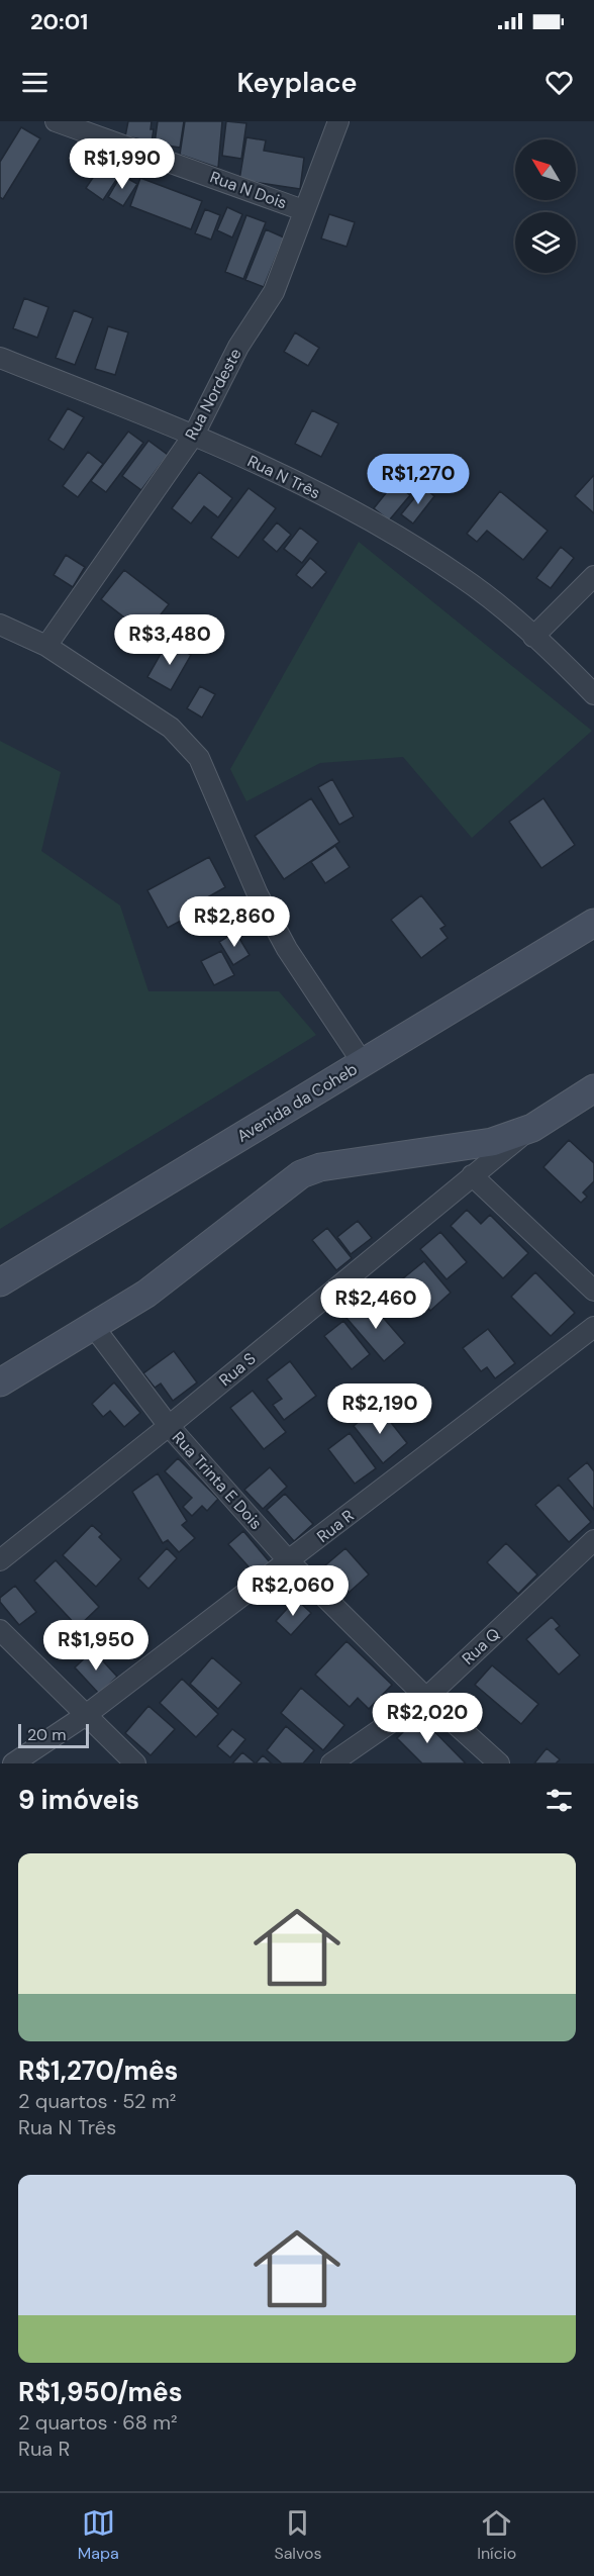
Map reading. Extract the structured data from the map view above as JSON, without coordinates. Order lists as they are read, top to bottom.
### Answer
{
  "streets": {
    "main road": ["Avenida da Coheb"],
    "street": [
      "Rua N Dois",
      "Rua Nordeste",
      "Rua N Três",
      "Rua S",
      "Rua Trinta E Dois",
      "Rua R",
      "Rua Q"
    ]
  },
  "crossings": [
    ["Rua N Dois", "Rua Nordeste"],
    ["Rua Nordeste", "Rua N Três"],
    ["Rua S", "Rua Trinta E Dois"],
    ["Rua Trinta E Dois", "Rua R"],
    ["Rua Trinta E Dois", "Rua Q"]
  ],
  "scale_bar": "20 m",
  "north": "top left",
  "page": {
    "status": "20:01",
    "header": "Keyplace",
    "price": [
      "R$1,990",
      "R$1,270",
      "R$3,480",
      "R$2,860",
      "R$2,460",
      "R$2,190",
      "R$2,060",
      "R$1,950",
      "R$2,020"
    ],
    "scale": "20 m",
    "heading": "9 imóveis",
    "list": [
      {
        "name": "R$1,270/mês",
        "note": "2 quartos · 52 m² · Rua N Três"
      },
      {
        "name": "R$1,950/mês",
        "note": "2 quartos · 68 m² · Rua R"
      }
    ],
    "tabs": ["Mapa", "Salvos", "Início"]
  }
}
